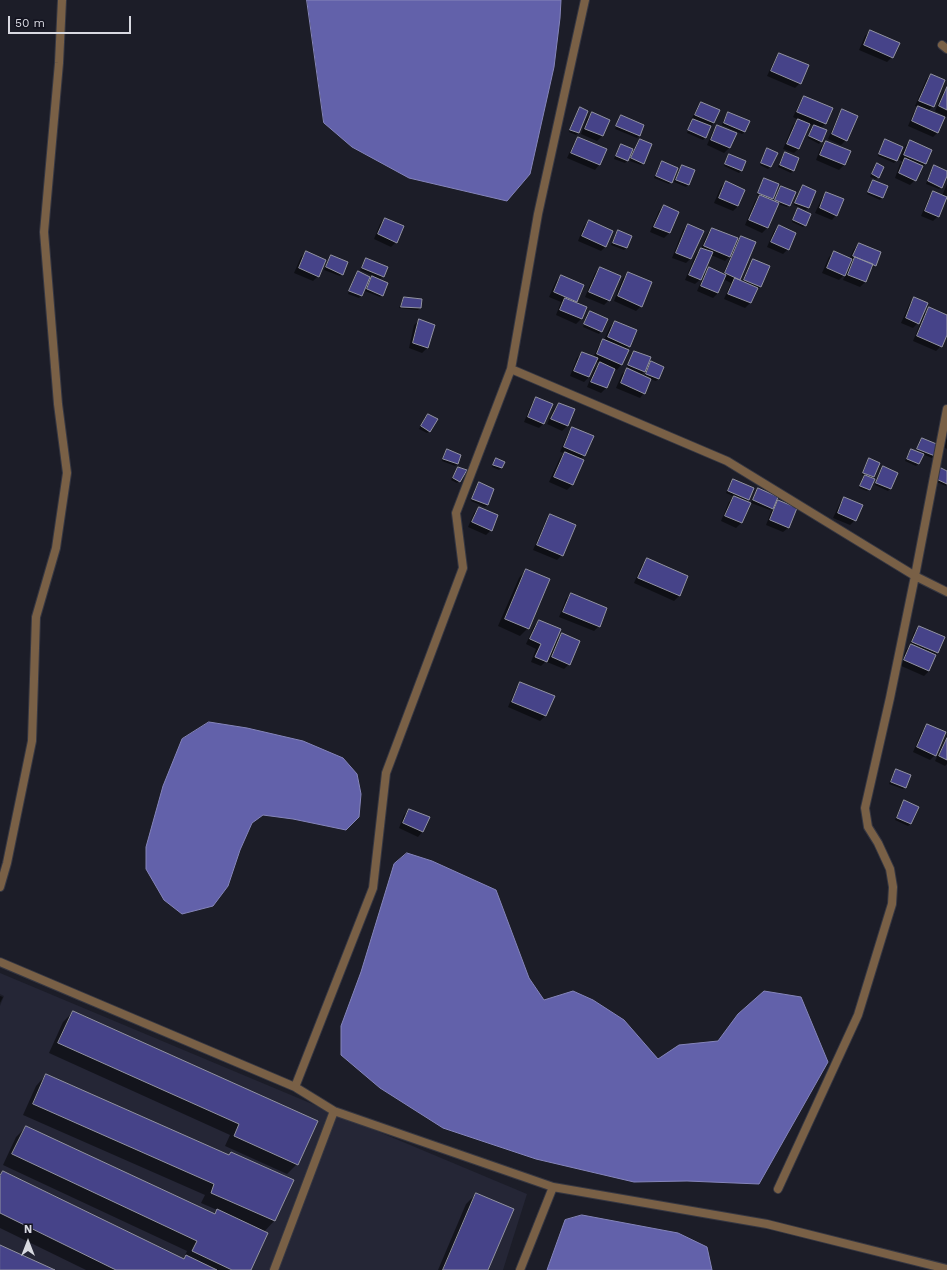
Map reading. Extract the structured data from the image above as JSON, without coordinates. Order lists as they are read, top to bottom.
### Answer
{
  "scale_bar": "50 m",
  "north": "top"
}
